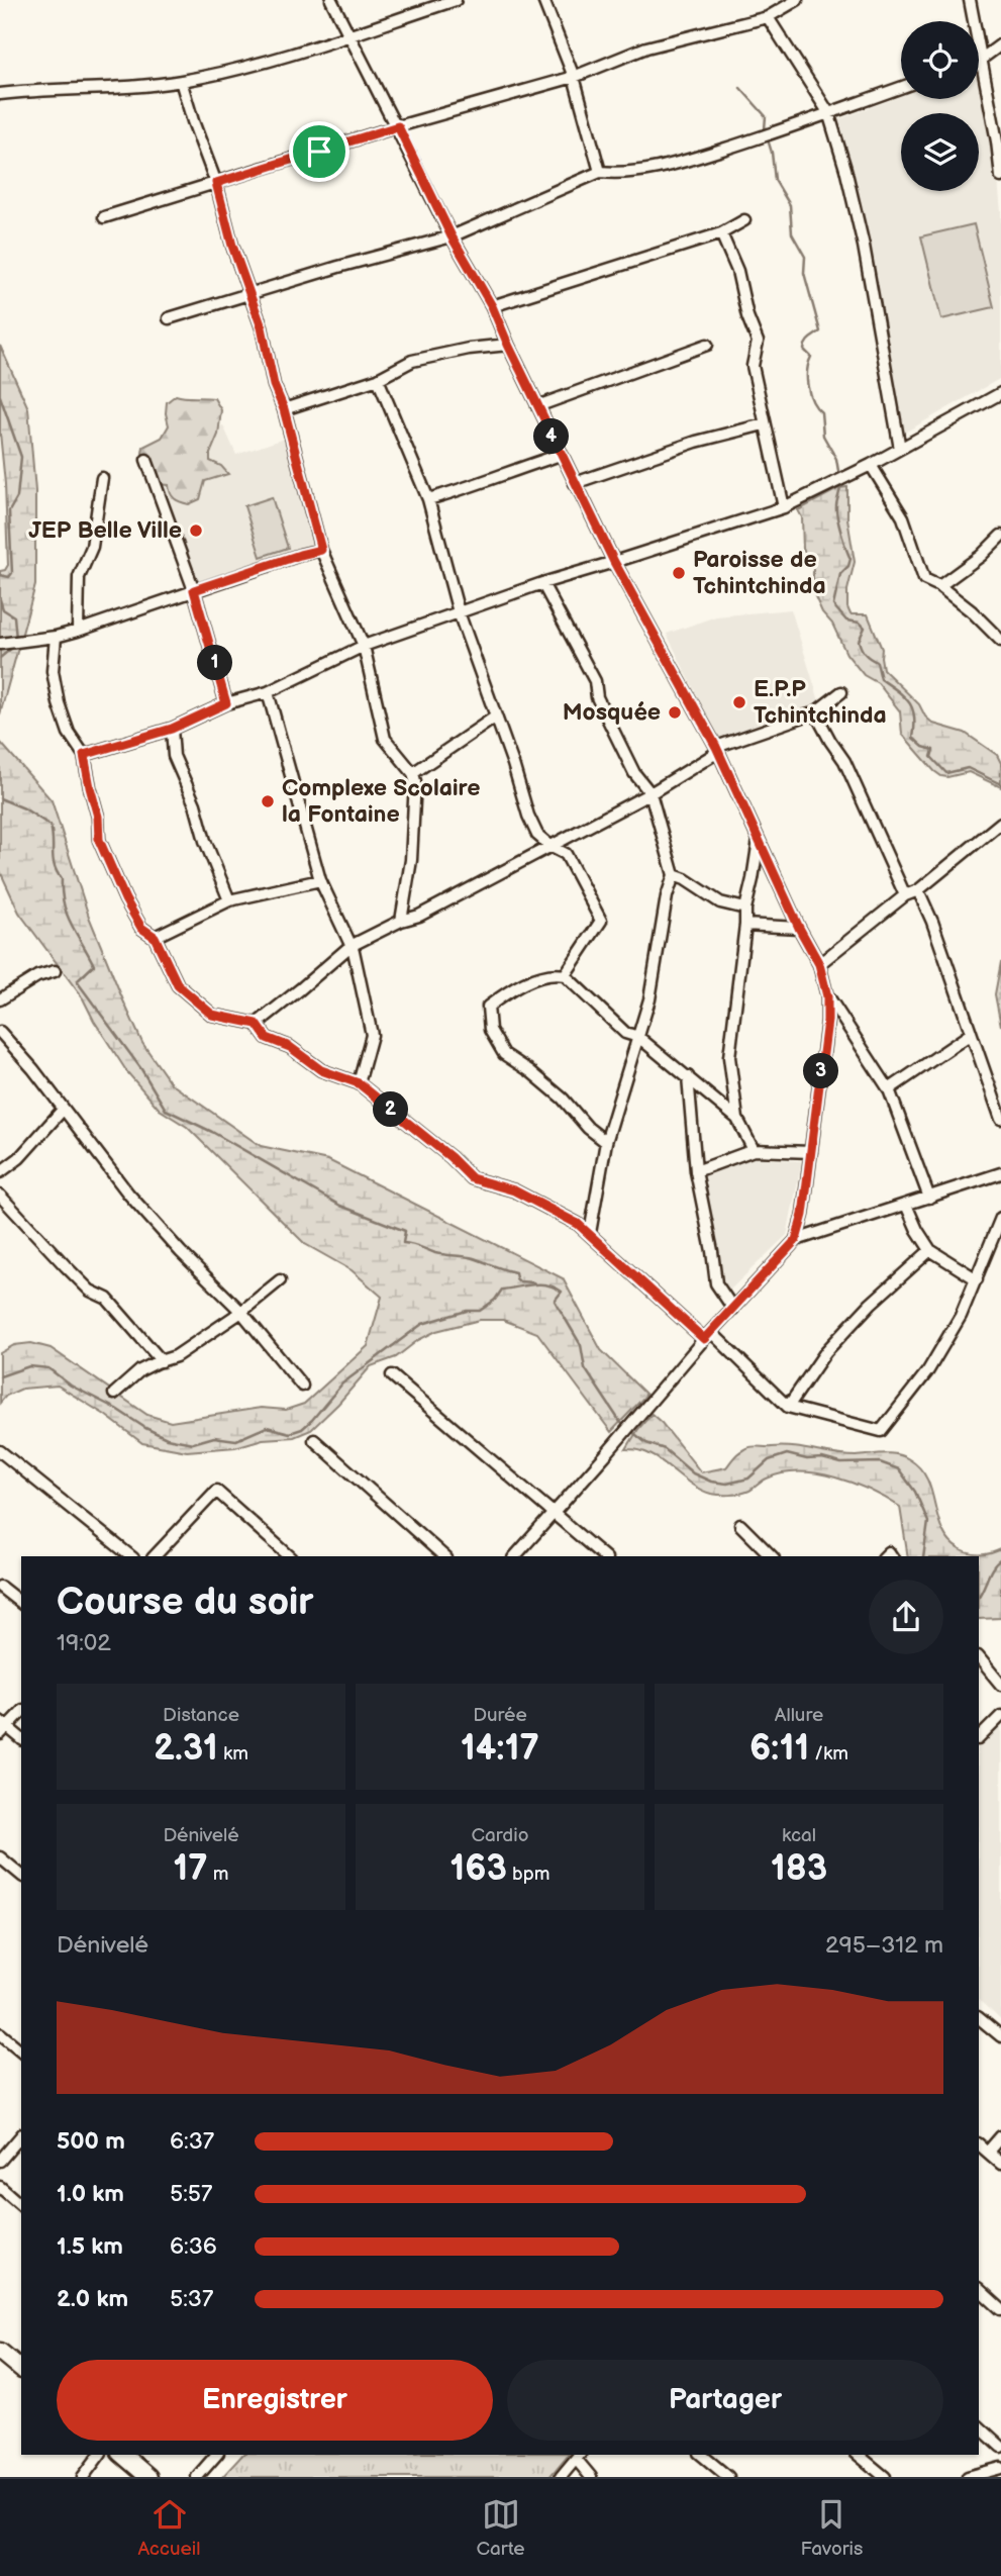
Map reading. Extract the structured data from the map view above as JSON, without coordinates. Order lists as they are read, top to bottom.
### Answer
{
  "places": [
    "JEP Belle Ville",
    "Paroisse de Tchintchinda",
    "E.P.P Tchintchinda",
    "Mosquée",
    "Complexe Scolaire la Fontaine"
  ],
  "page": {
    "pins": [
      "4",
      "1",
      "3",
      "2"
    ],
    "heading": ["Course du soir", "19:02"],
    "stats": [
      ["Distance", "2.31 km"],
      ["Durée", "14:17"],
      ["Allure", "6:11 /km"],
      ["Dénivelé", "17 m"],
      ["Cardio", "163 bpm"],
      ["kcal", "183"]
    ],
    "chart": ["Dénivelé", "295–312 m"],
    "list": [
      {
        "name": "500 m",
        "note": "6:37"
      },
      {
        "name": "1.0 km",
        "note": "5:57"
      },
      {
        "name": "1.5 km",
        "note": "6:36"
      },
      {
        "name": "2.0 km",
        "note": "5:37"
      }
    ],
    "buttons": ["Enregistrer", "Partager"],
    "tabs": ["Accueil", "Carte", "Favoris"]
  }
}
